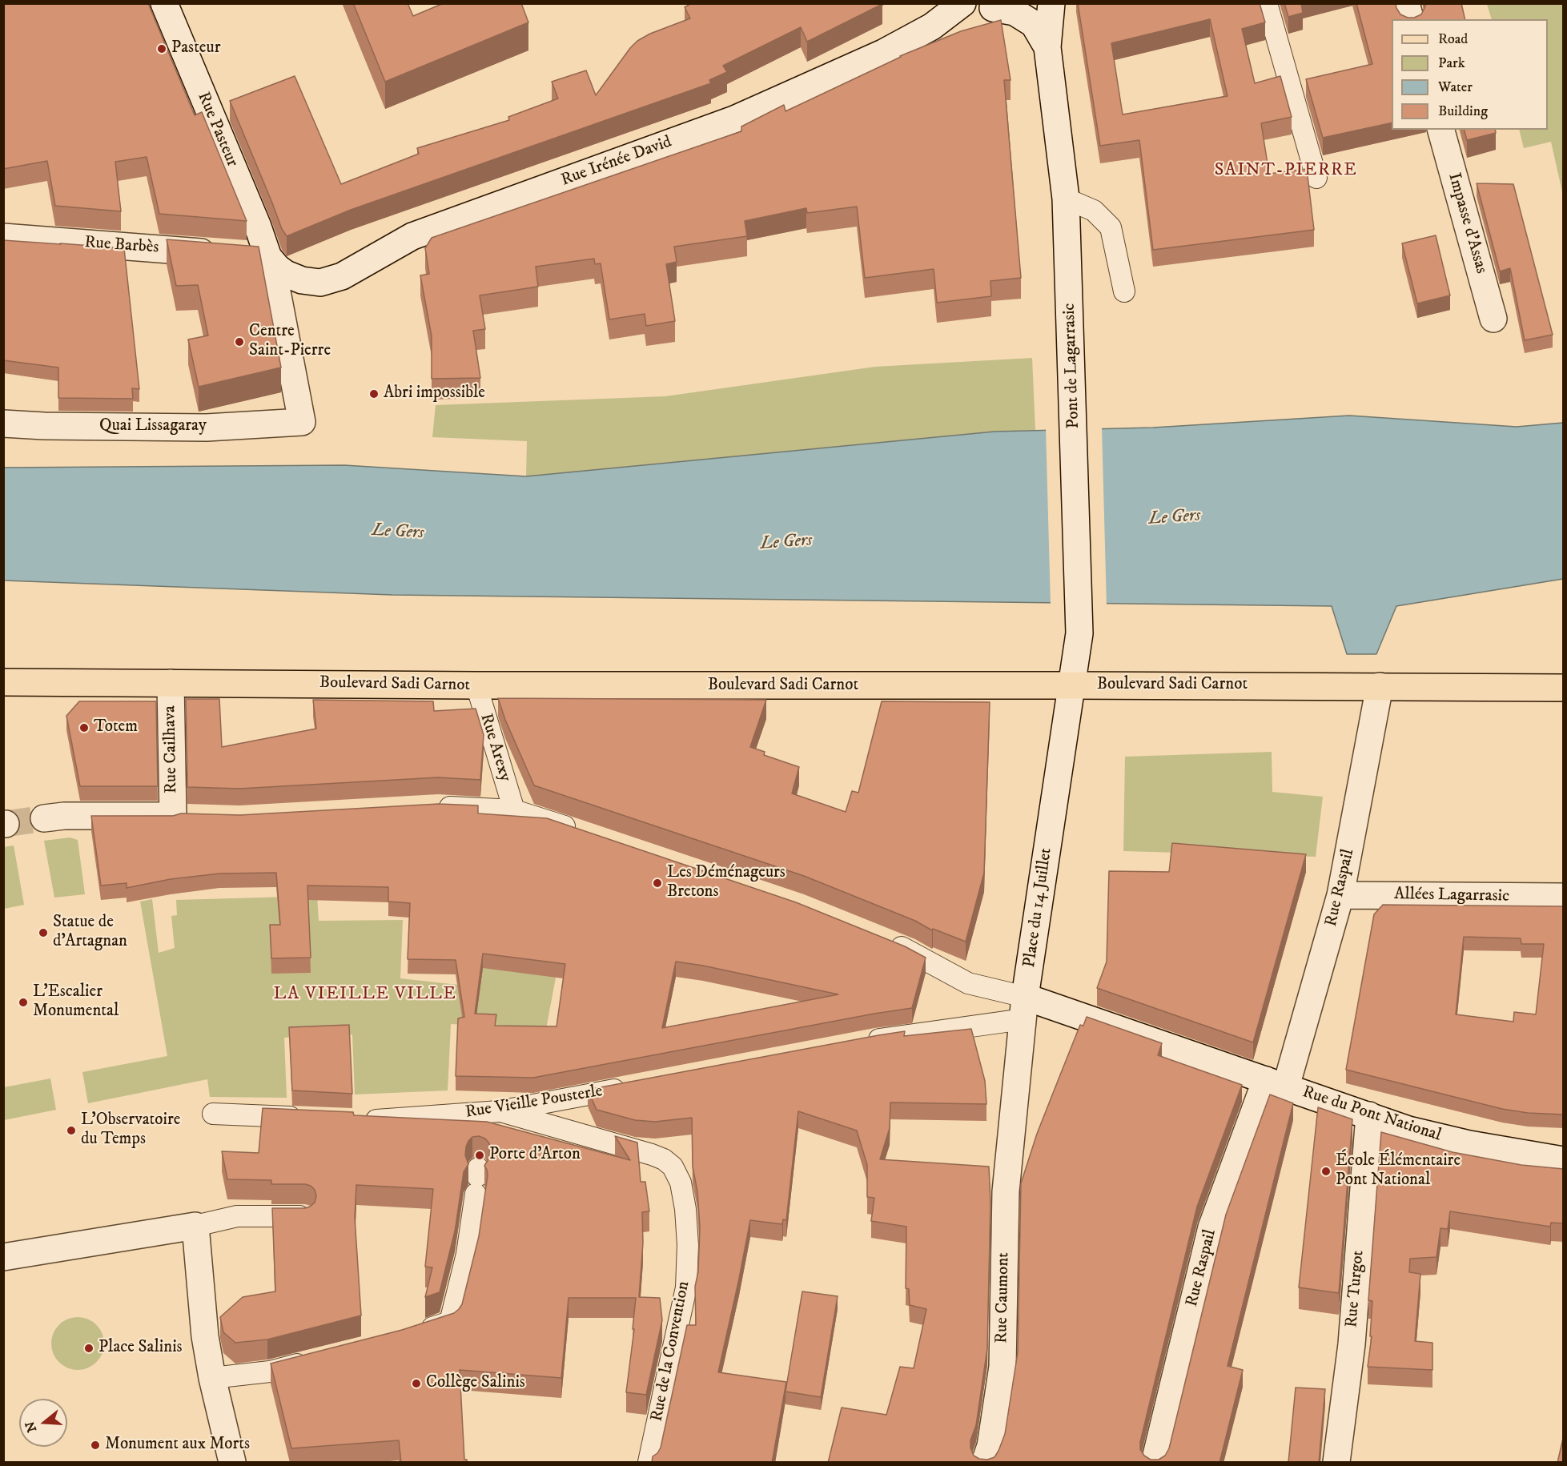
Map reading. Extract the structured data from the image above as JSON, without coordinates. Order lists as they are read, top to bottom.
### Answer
{
  "streets": {
    "main road": ["Boulevard Sadi Carnot"],
    "street": [
      "Rue Pasteur",
      "Rue Irénée David",
      "Impasse d'Assas",
      "Rue Barbès",
      "Pont de Lagarrasic",
      "Quai Lissagaray",
      "Rue Cailhava",
      "Rue Raspail",
      "Allées Lagarrasic",
      "Place du 14 Juillet",
      "Rue du Pont National",
      "Rue Turgot",
      "Rue Caumont"
    ],
    "lane": ["Rue Arexy", "Rue Vieille Pousterle", "Rue de la Convention"]
  },
  "crossings": [
    ["Rue Pasteur", "Rue Irénée David"],
    ["Rue Pasteur", "Rue Barbès"],
    ["Rue Pasteur", "Quai Lissagaray"],
    ["Rue Irénée David", "Rue Barbès"],
    ["Rue Irénée David", "Pont de Lagarrasic"],
    ["Pont de Lagarrasic", "Boulevard Sadi Carnot"],
    ["Pont de Lagarrasic", "Place du 14 Juillet"],
    ["Boulevard Sadi Carnot", "Rue Arexy"],
    ["Boulevard Sadi Carnot", "Rue Cailhava"],
    ["Boulevard Sadi Carnot", "Rue Raspail"],
    ["Boulevard Sadi Carnot", "Place du 14 Juillet"],
    ["Rue Raspail", "Allées Lagarrasic"],
    ["Rue Raspail", "Rue du Pont National"],
    ["Place du 14 Juillet", "Rue du Pont National"],
    ["Place du 14 Juillet", "Rue Caumont"],
    ["Rue Vieille Pousterle", "Rue de la Convention"],
    ["Rue du Pont National", "Rue Turgot"]
  ],
  "districts": ["SAINT-PIERRE", "LA VIEILLE VILLE"],
  "water": ["Le Gers"],
  "places": [
    "Pasteur",
    "Centre Saint-Pierre",
    "Abri impossible",
    "Totem",
    "Les Déménageurs Bretons",
    "Statue de d'Artagnan",
    "L'Escalier Monumental",
    "L'Observatoire du Temps",
    "Porte d’Arton",
    "École Élémentaire Pont National",
    "Place Salinis",
    "Collège Salinis",
    "Monument aux Morts"
  ],
  "legend": [
    "Road",
    "Park",
    "Water",
    "Building"
  ],
  "north": "left"
}
